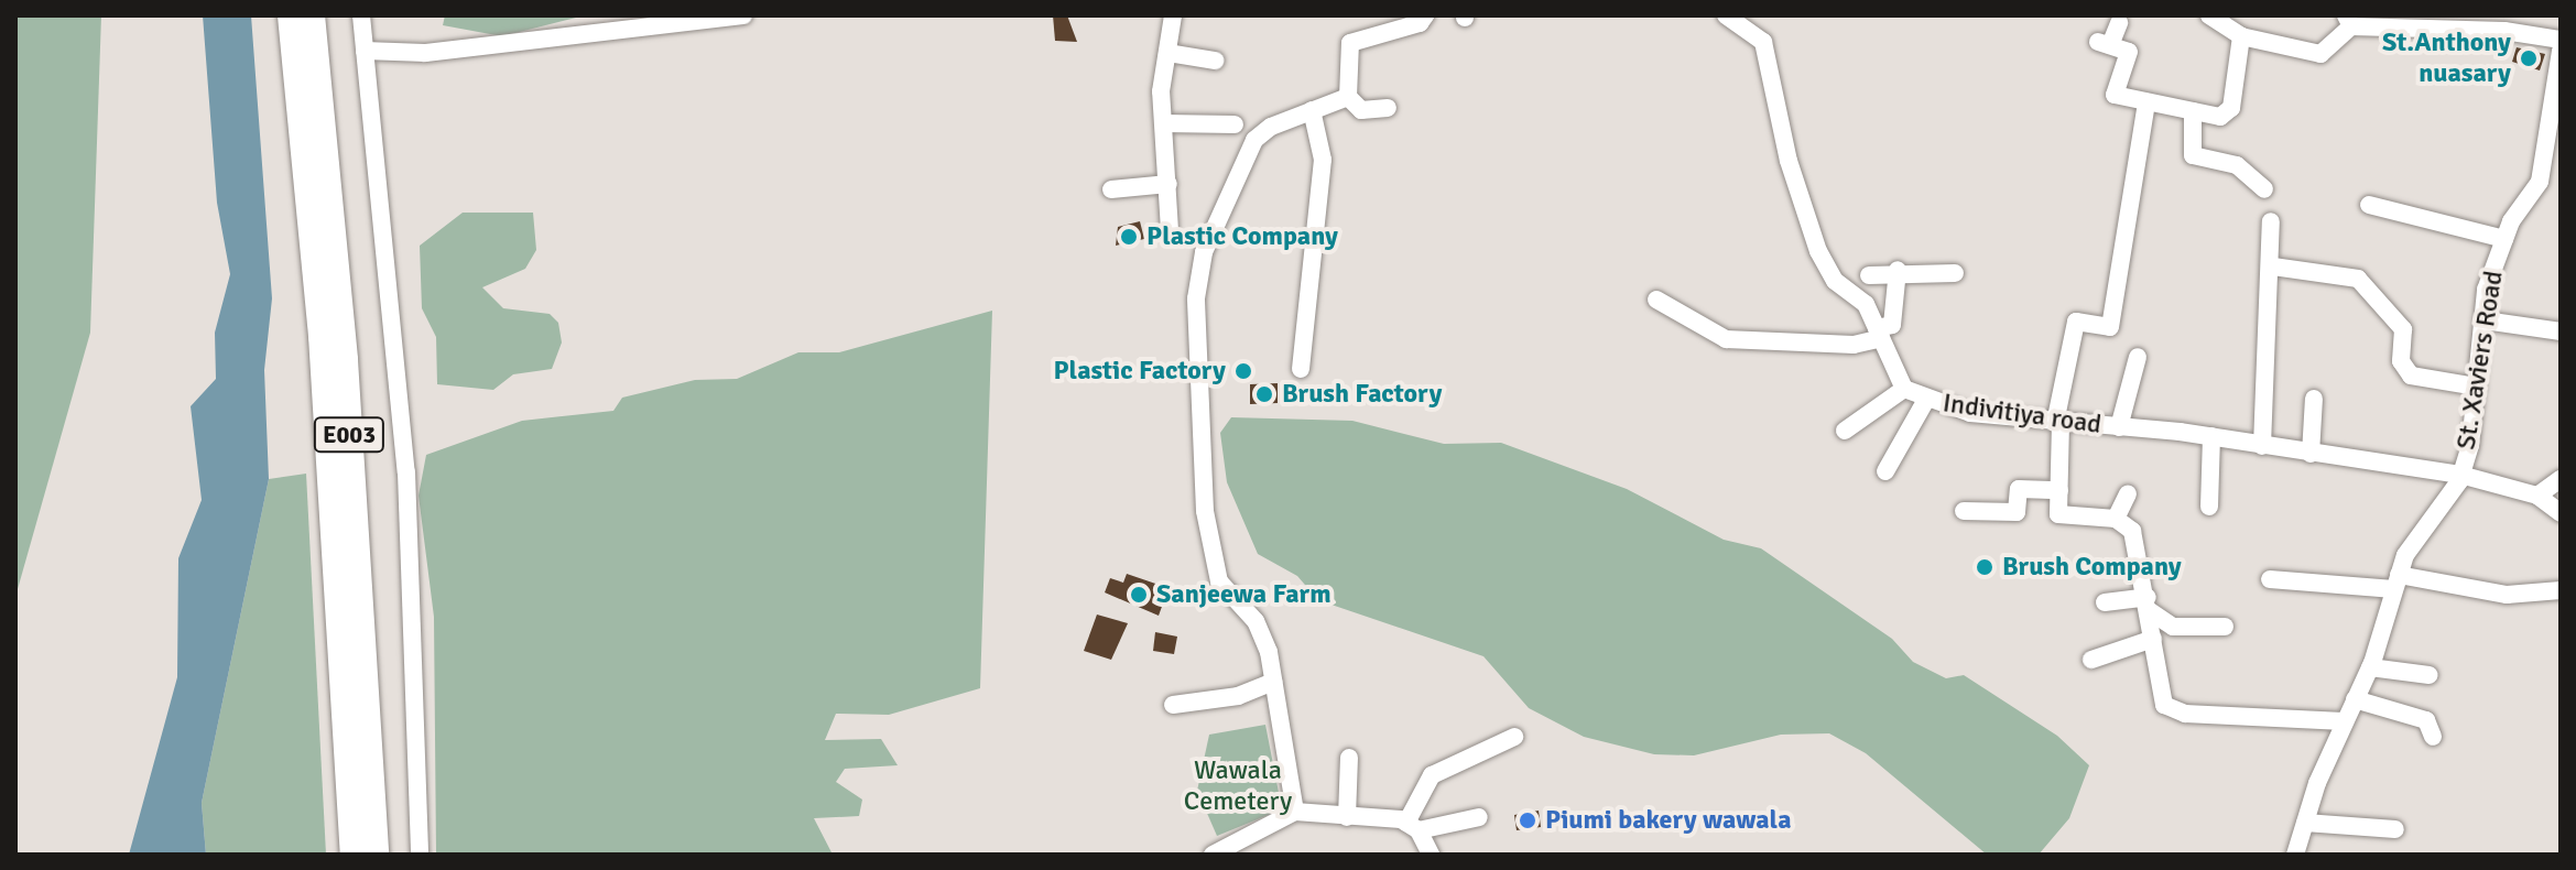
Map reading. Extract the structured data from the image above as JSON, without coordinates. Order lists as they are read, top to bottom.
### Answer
{
  "streets": {
    "highway": ["E003"],
    "street": ["St. Xaviers Road", "Indivitiya road"]
  },
  "crossings": [
    ["St. Xaviers Road", "Indivitiya road"]
  ],
  "parks": ["Wawala Cemetery"],
  "places": [
    "St.Anthony nuasary",
    "Plastic Company",
    "Plastic Factory",
    "Brush Factory",
    "Brush Company",
    "Sanjeewa Farm",
    "Piumi bakery wawala"
  ]
}
